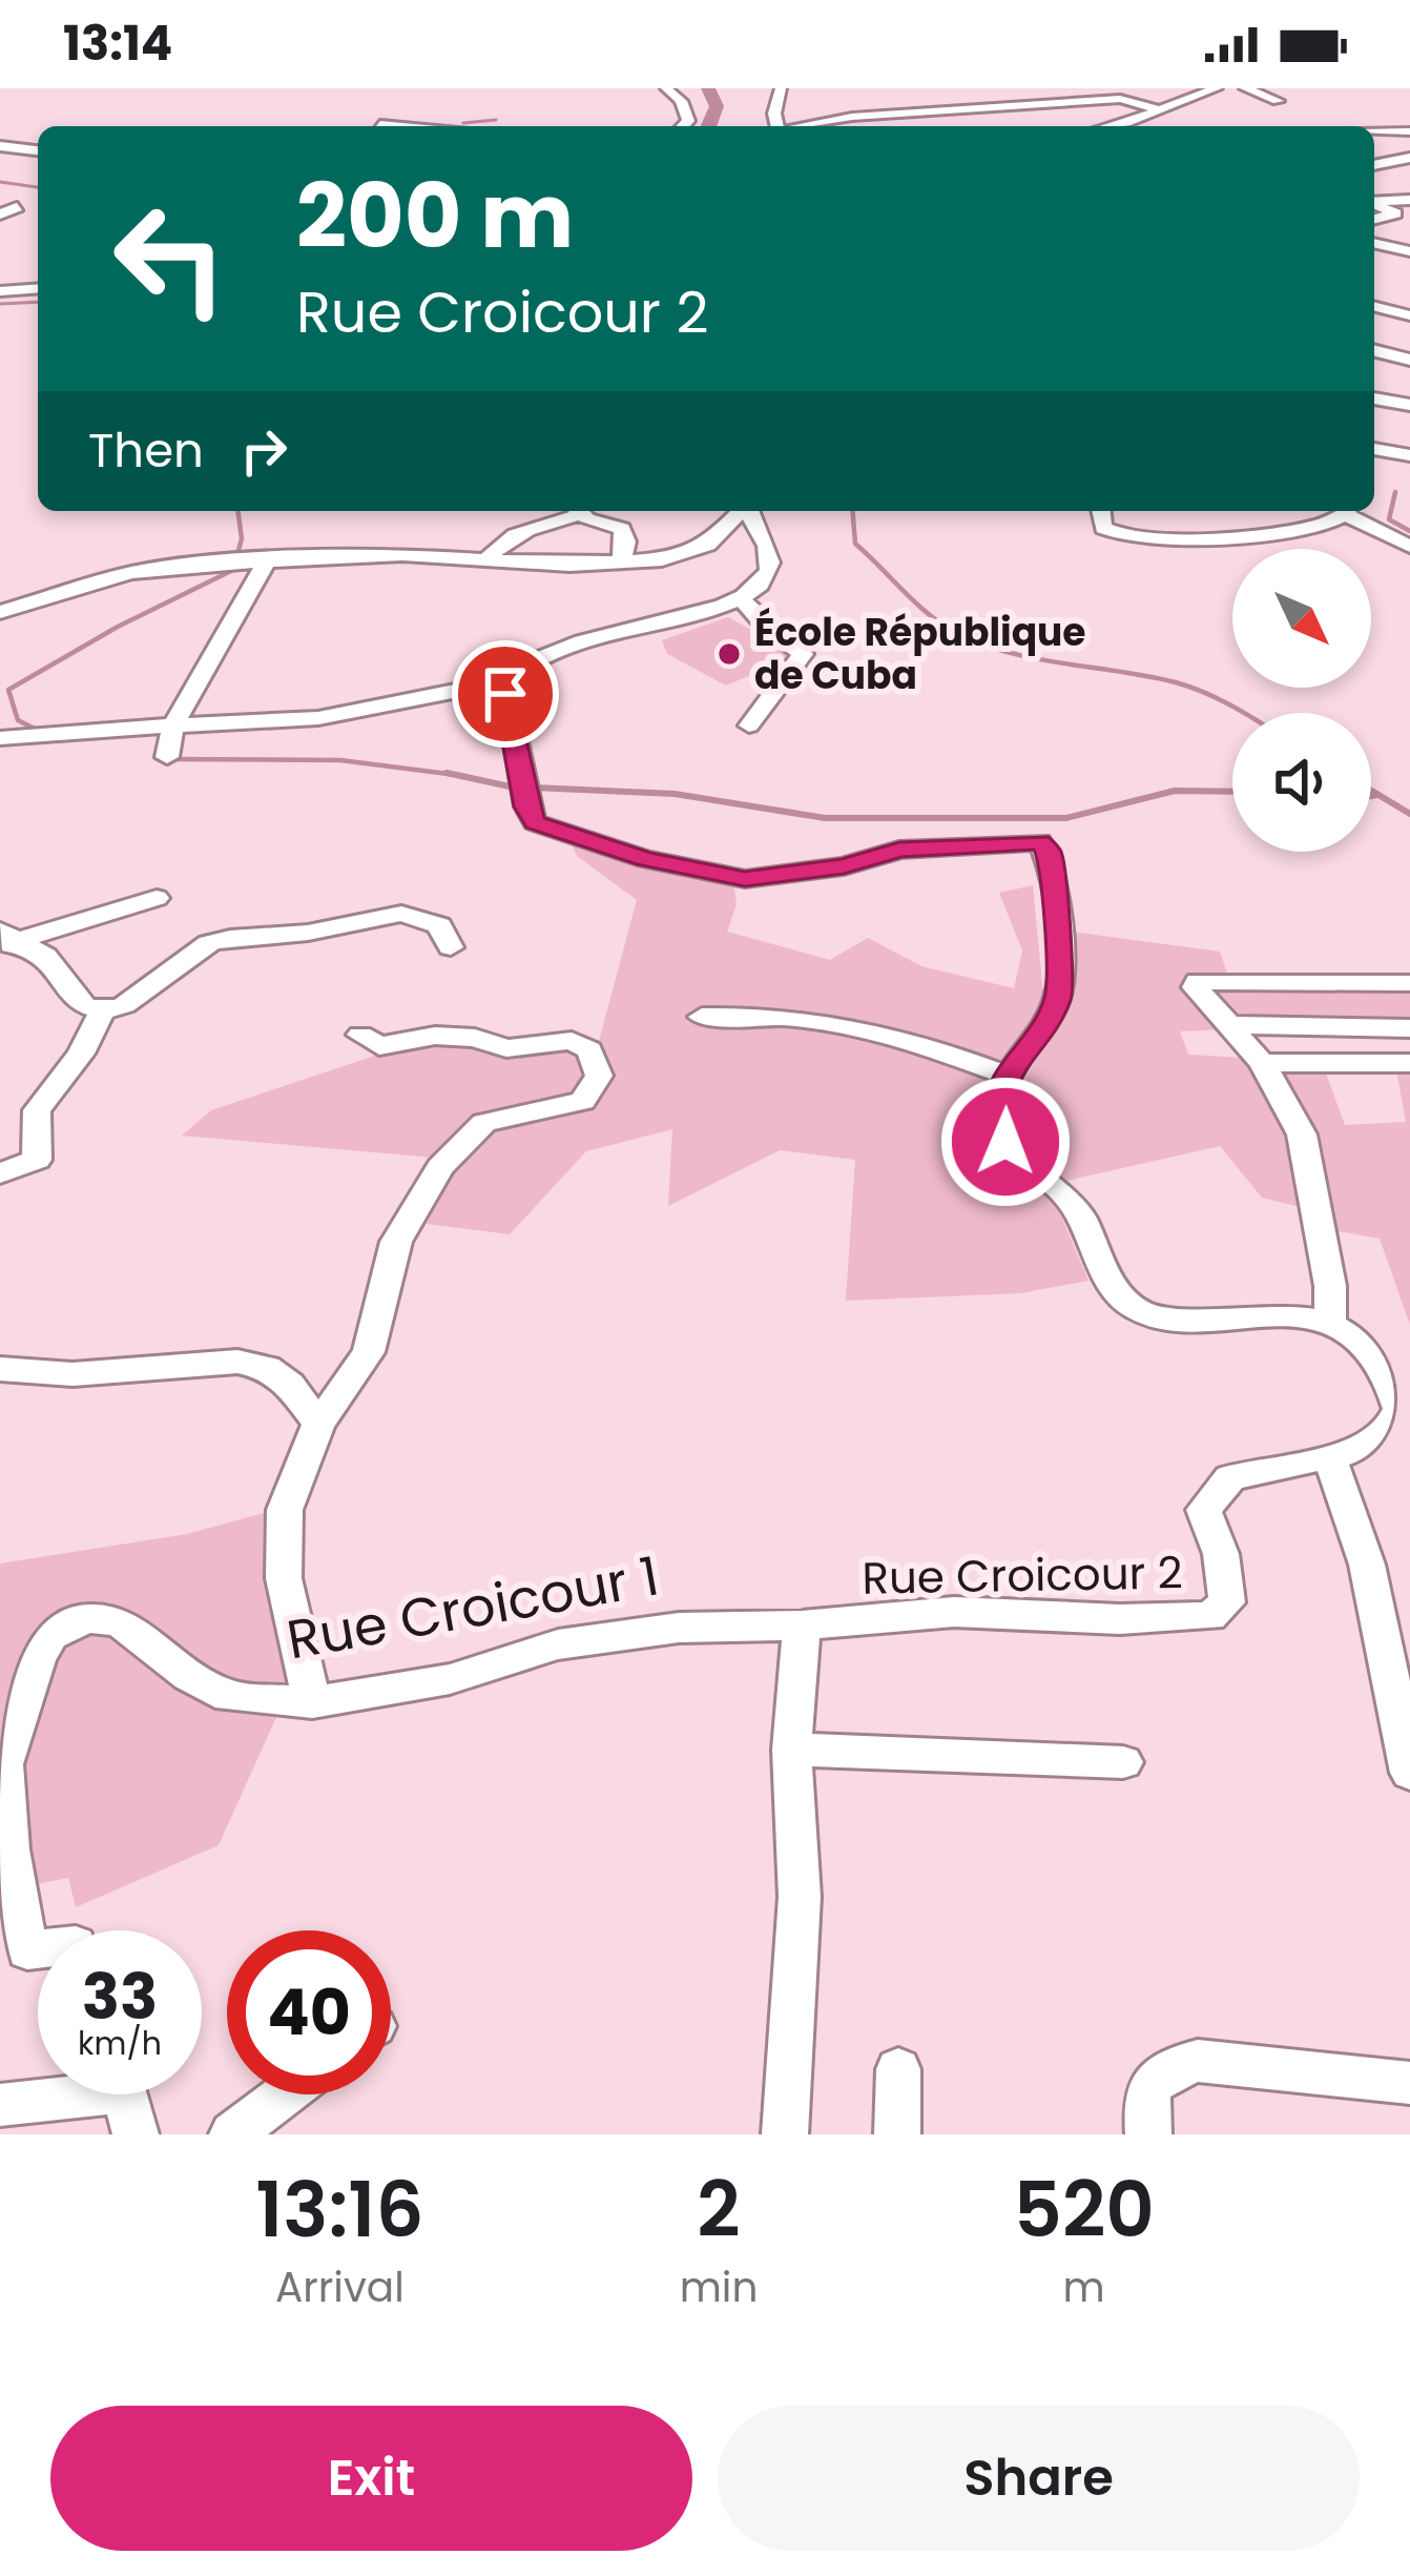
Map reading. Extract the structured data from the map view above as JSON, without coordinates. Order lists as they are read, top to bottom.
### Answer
{
  "streets": {
    "street": ["Rue Croicour 2", "Rue Croicour 1"]
  },
  "crossings": [
    ["Rue Croicour 2", "Rue Croicour 1"]
  ],
  "places": ["École République de Cuba"],
  "north": "bottom right",
  "page": {
    "status": "13:14",
    "turn": ["200 m", "Rue Croicour 2"],
    "then": "Then",
    "speed": "33 km/h",
    "limit": "40",
    "eta": [
      "13:16",
      "Arrival",
      "2",
      "min",
      "520",
      "m"
    ],
    "buttons": ["Exit", "Share"]
  }
}
